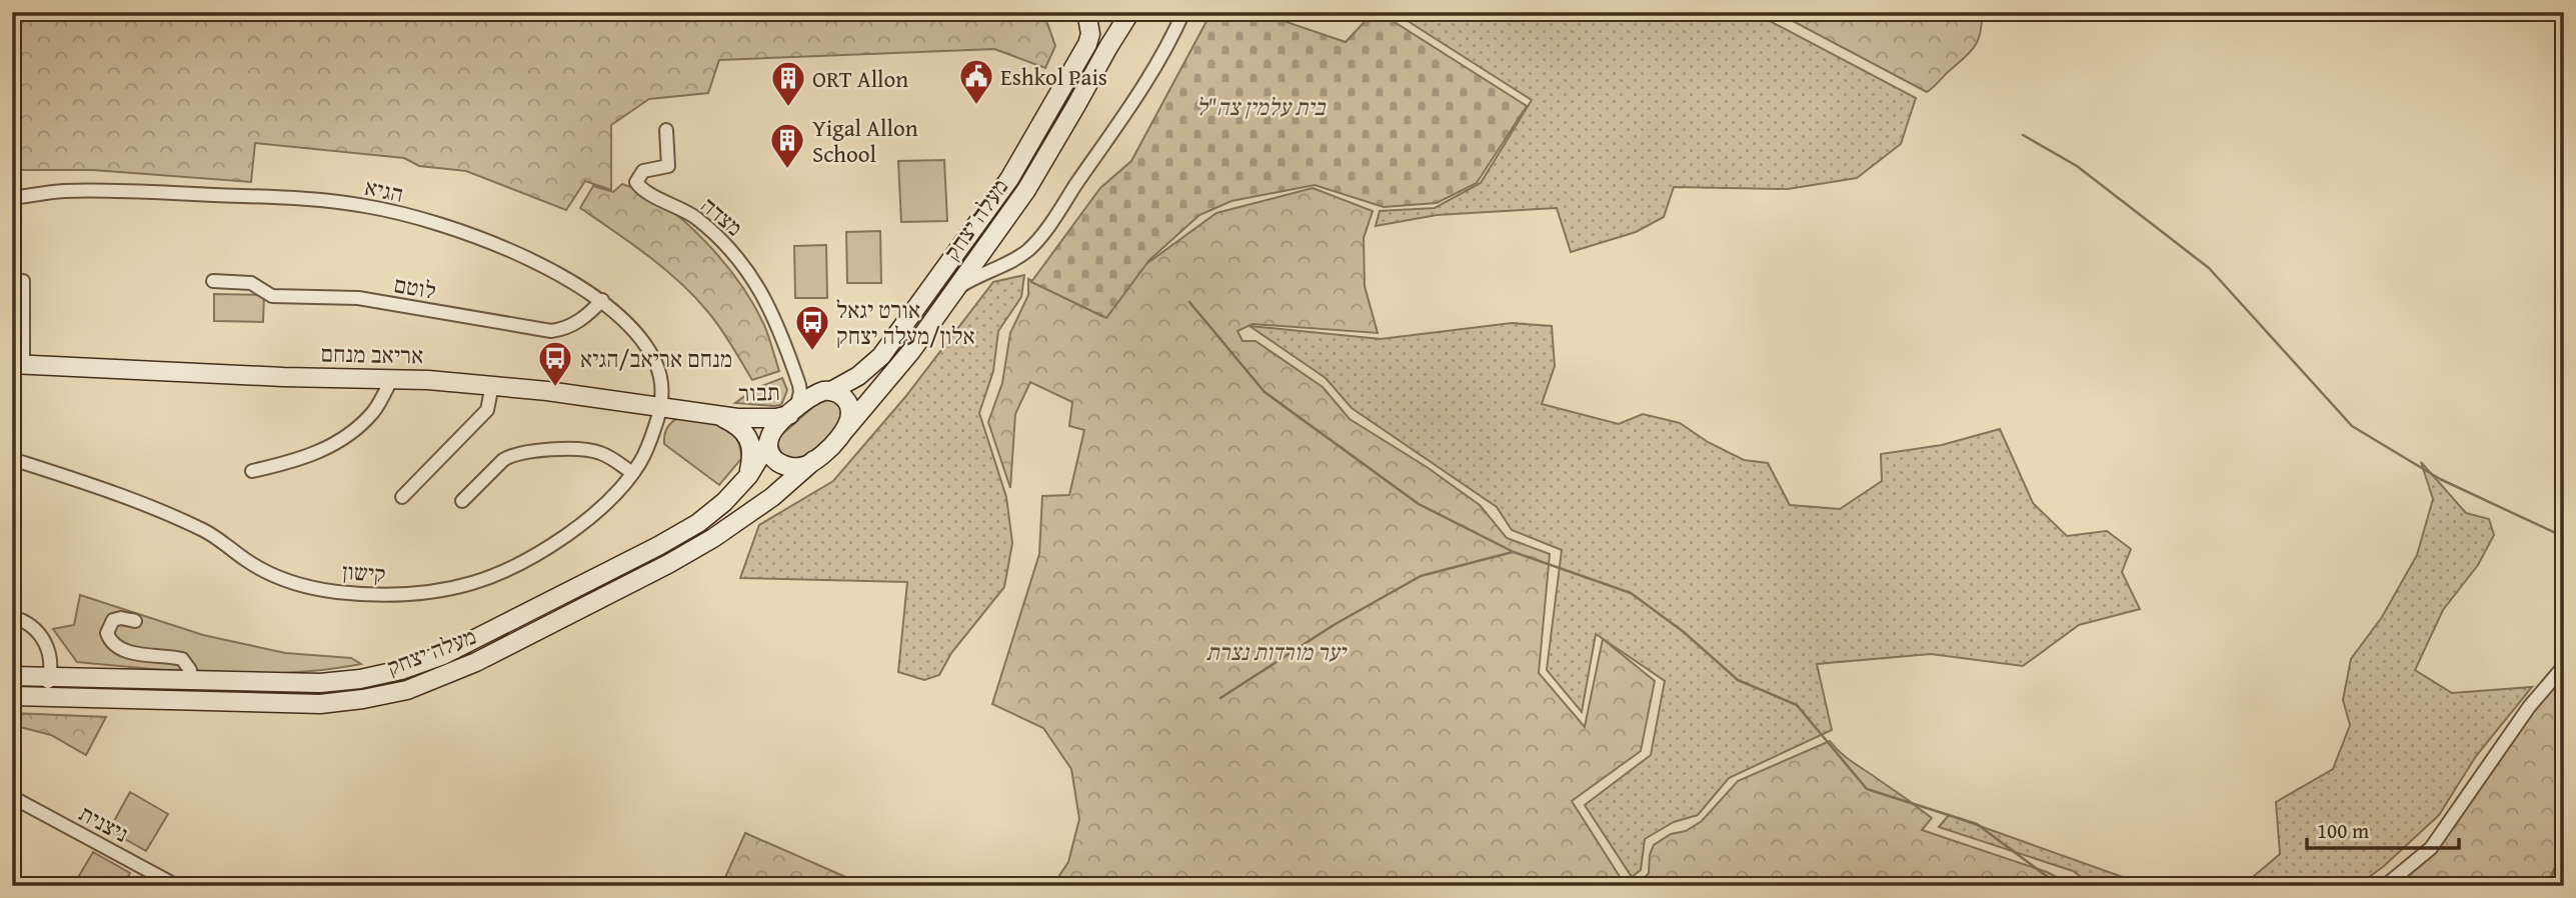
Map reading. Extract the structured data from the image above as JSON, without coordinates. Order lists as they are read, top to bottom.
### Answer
{
  "streets": {
    "main road": ["מעלה יצחק", "אריאב מנחם", "תבור"],
    "street": [
      "הגיא",
      "מצדה",
      "לוטם",
      "קישון",
      "ניצנית"
    ]
  },
  "crossings": [
    ["הגיא", "לוטם"],
    ["הגיא", "אריאב מנחם"],
    ["הגיא", "קישון"],
    ["מצדה", "מעלה יצחק"],
    ["מצדה", "תבור"],
    ["מעלה יצחק", "תבור"],
    ["אריאב מנחם", "תבור"],
    ["אריאב מנחם", "קישון"]
  ],
  "parks": ["בית עלמין צה\"ל", "יער מורדות נצרת"],
  "places": {
    "public building": ["Eshkol Pais"],
    "building": ["ORT Allon", "Yigal Allon School"],
    "bus stop": ["אורט יגאל אלון/מעלה יצחק", "מנחם אריאב/הגיא"]
  },
  "scale_bar": "100 m"
}
